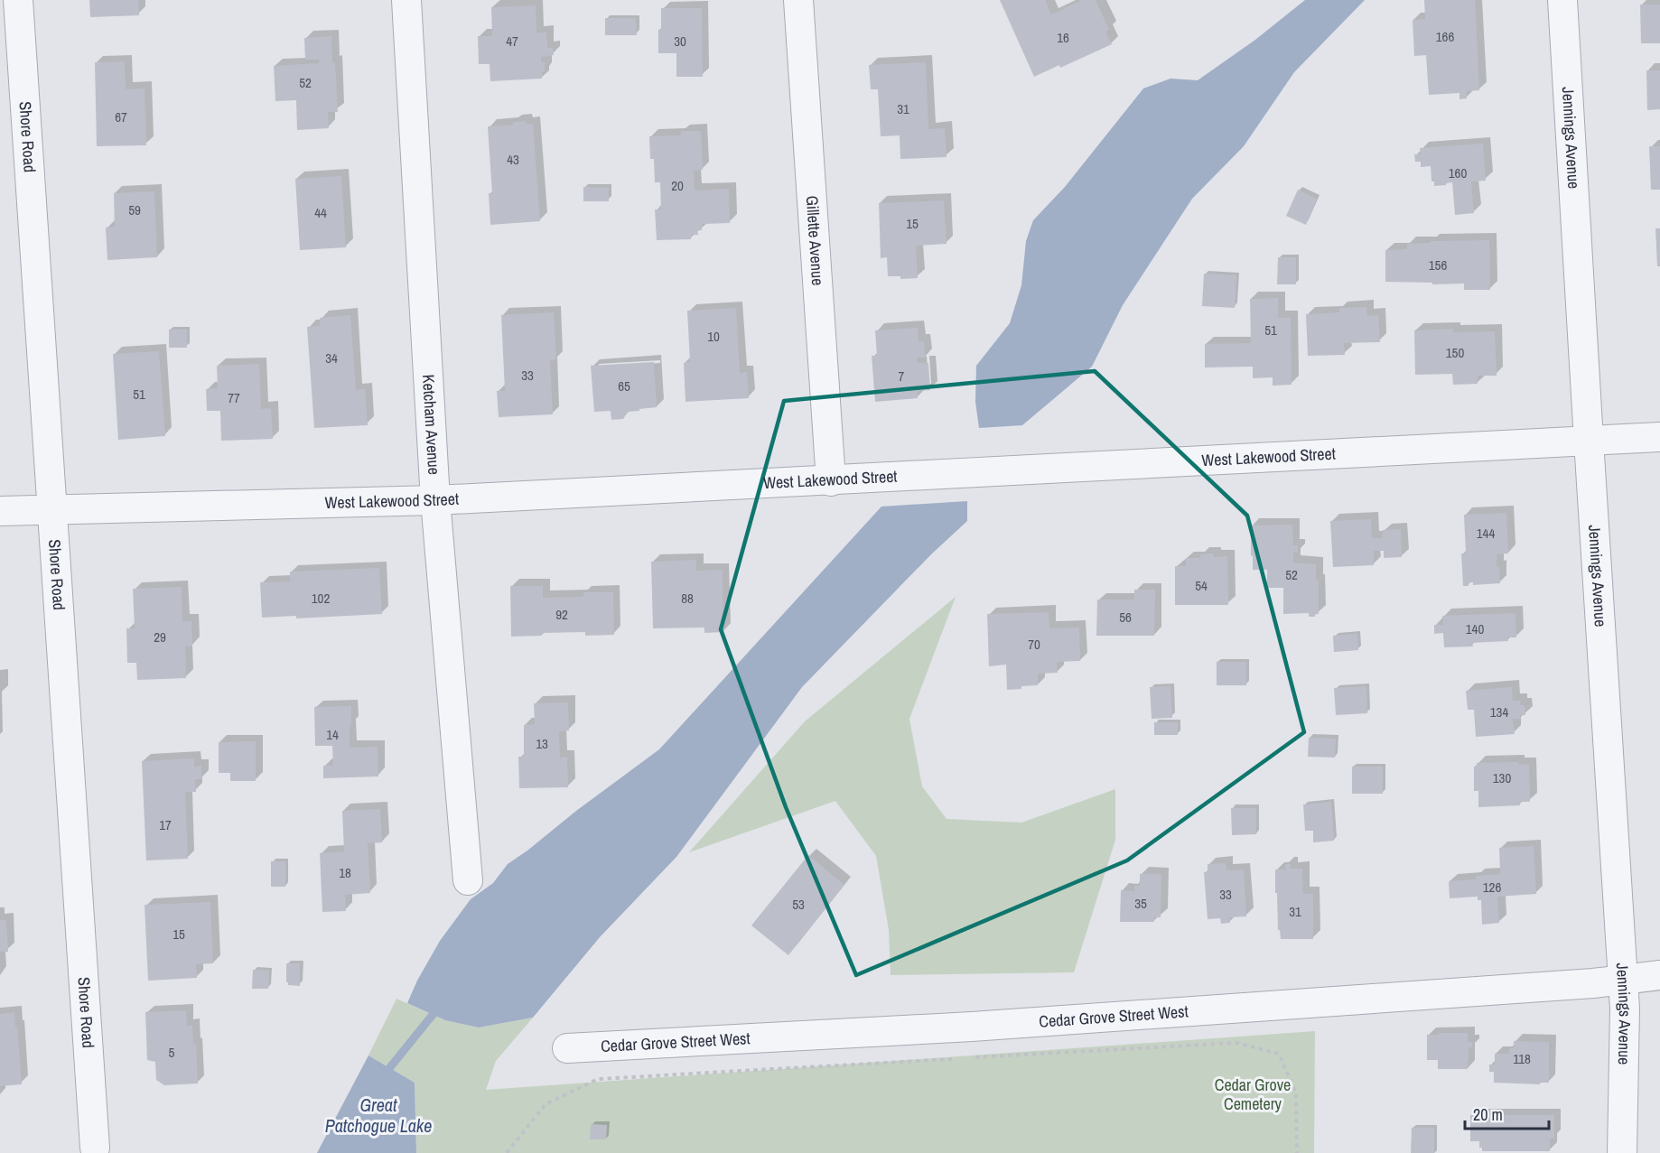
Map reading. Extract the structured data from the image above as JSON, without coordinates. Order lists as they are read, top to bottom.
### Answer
{
  "streets": {
    "street": [
      "Shore Road",
      "Jennings Avenue",
      "Gillette Avenue",
      "Ketcham Avenue",
      "West Lakewood Street",
      "Cedar Grove Street West"
    ]
  },
  "crossings": [
    ["Shore Road", "West Lakewood Street"],
    ["Jennings Avenue", "West Lakewood Street"],
    ["Jennings Avenue", "Cedar Grove Street West"],
    ["Gillette Avenue", "West Lakewood Street"],
    ["Ketcham Avenue", "West Lakewood Street"]
  ],
  "water": ["Great Patchogue Lake"],
  "parks": ["Cedar Grove Cemetery"],
  "house_numbers": [
    "166",
    "16",
    "47",
    "30",
    "52",
    "31",
    "67",
    "43",
    "160",
    "20",
    "59",
    "44",
    "15",
    "156",
    "51",
    "10",
    "150",
    "34",
    "33",
    "7",
    "65",
    "51",
    "77",
    "144",
    "52",
    "54",
    "102",
    "88",
    "92",
    "56",
    "140",
    "29",
    "70",
    "134",
    "14",
    "13",
    "130",
    "17",
    "18",
    "126",
    "33",
    "35",
    "53",
    "31",
    "15",
    "5",
    "118"
  ],
  "scale_bar": "20 m"
}
